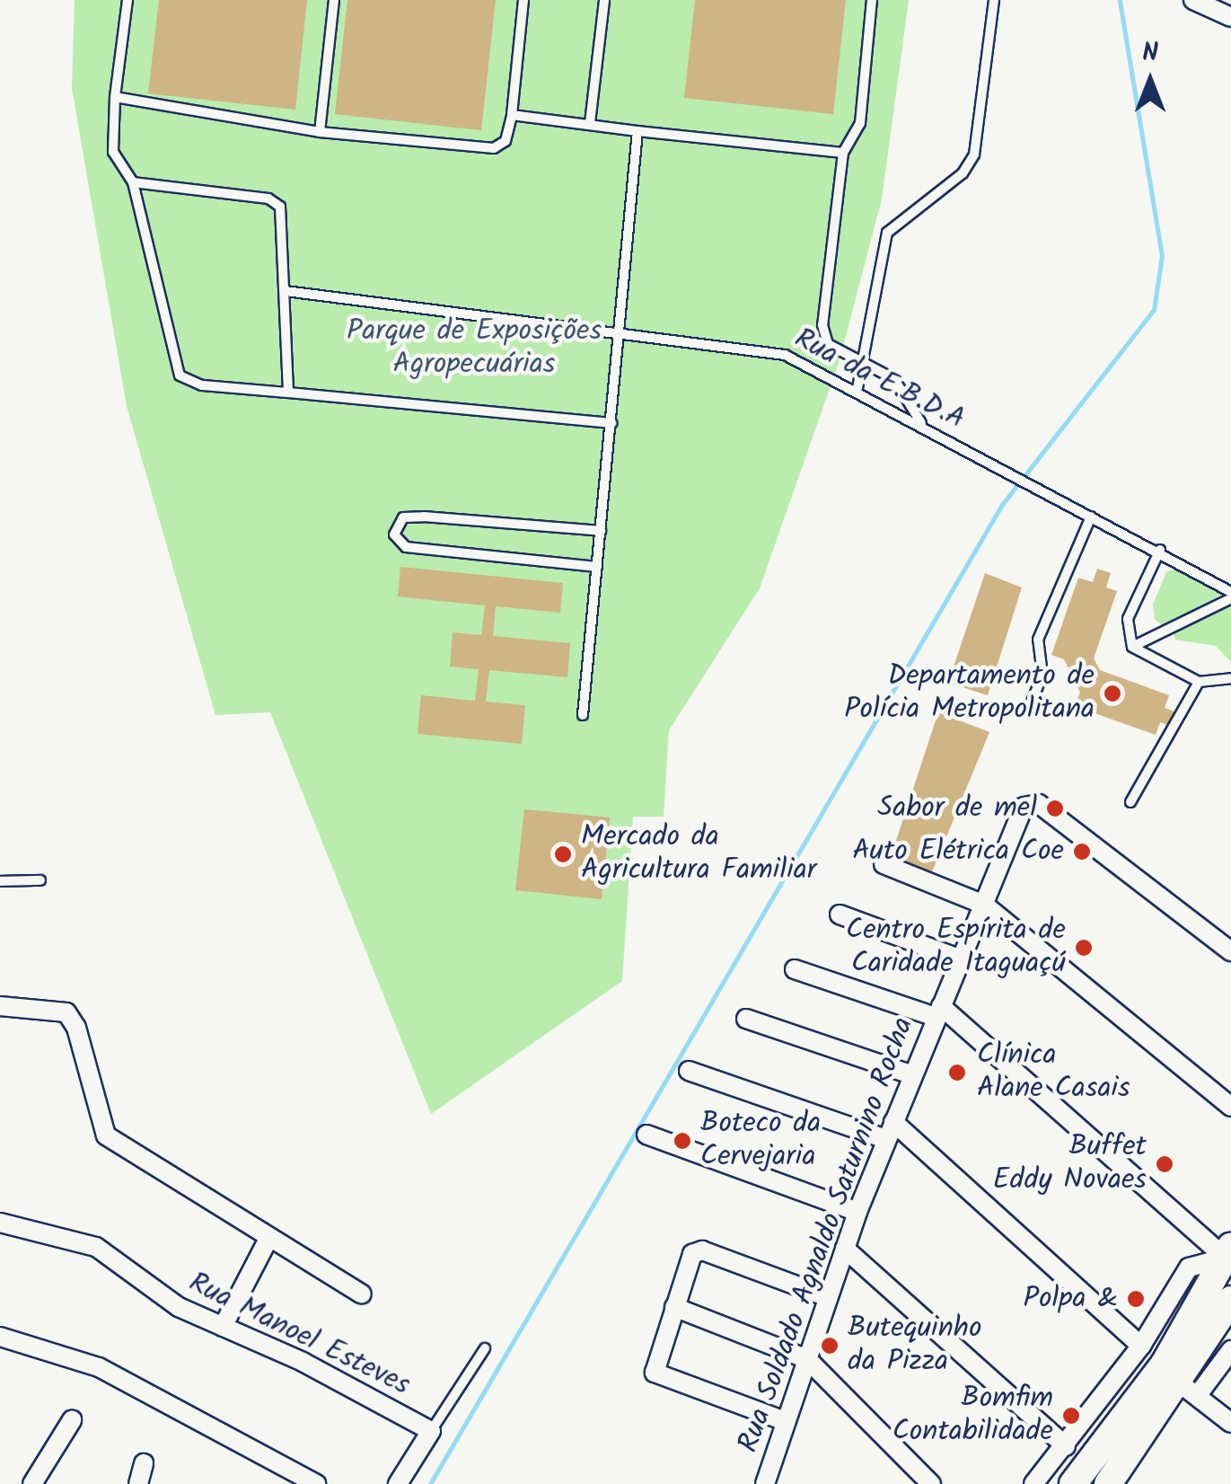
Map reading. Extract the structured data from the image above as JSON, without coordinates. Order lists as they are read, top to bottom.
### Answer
{
  "streets": {
    "street": ["Rua Soldado Agnaldo Saturnino Rocha", "Rua Manoel Esteves"],
    "lane": ["Rua da E.B.D.A"]
  },
  "parks": ["Parque de Exposições Agropecuárias"],
  "places": [
    "Departamento de Polícia Metropolitana",
    "Sabor de mel",
    "Auto Elétrica Coe",
    "Mercado da Agricultura Familiar",
    "Centro Espírita de Caridade Itaguaçú",
    "Clínica Alane Casais",
    "Boteco da Cervejaria",
    "Buffet Eddy Novaes",
    "Polpa &",
    "Butequinho da Pizza",
    "Bomfim Contabilidade"
  ],
  "north": "top"
}
